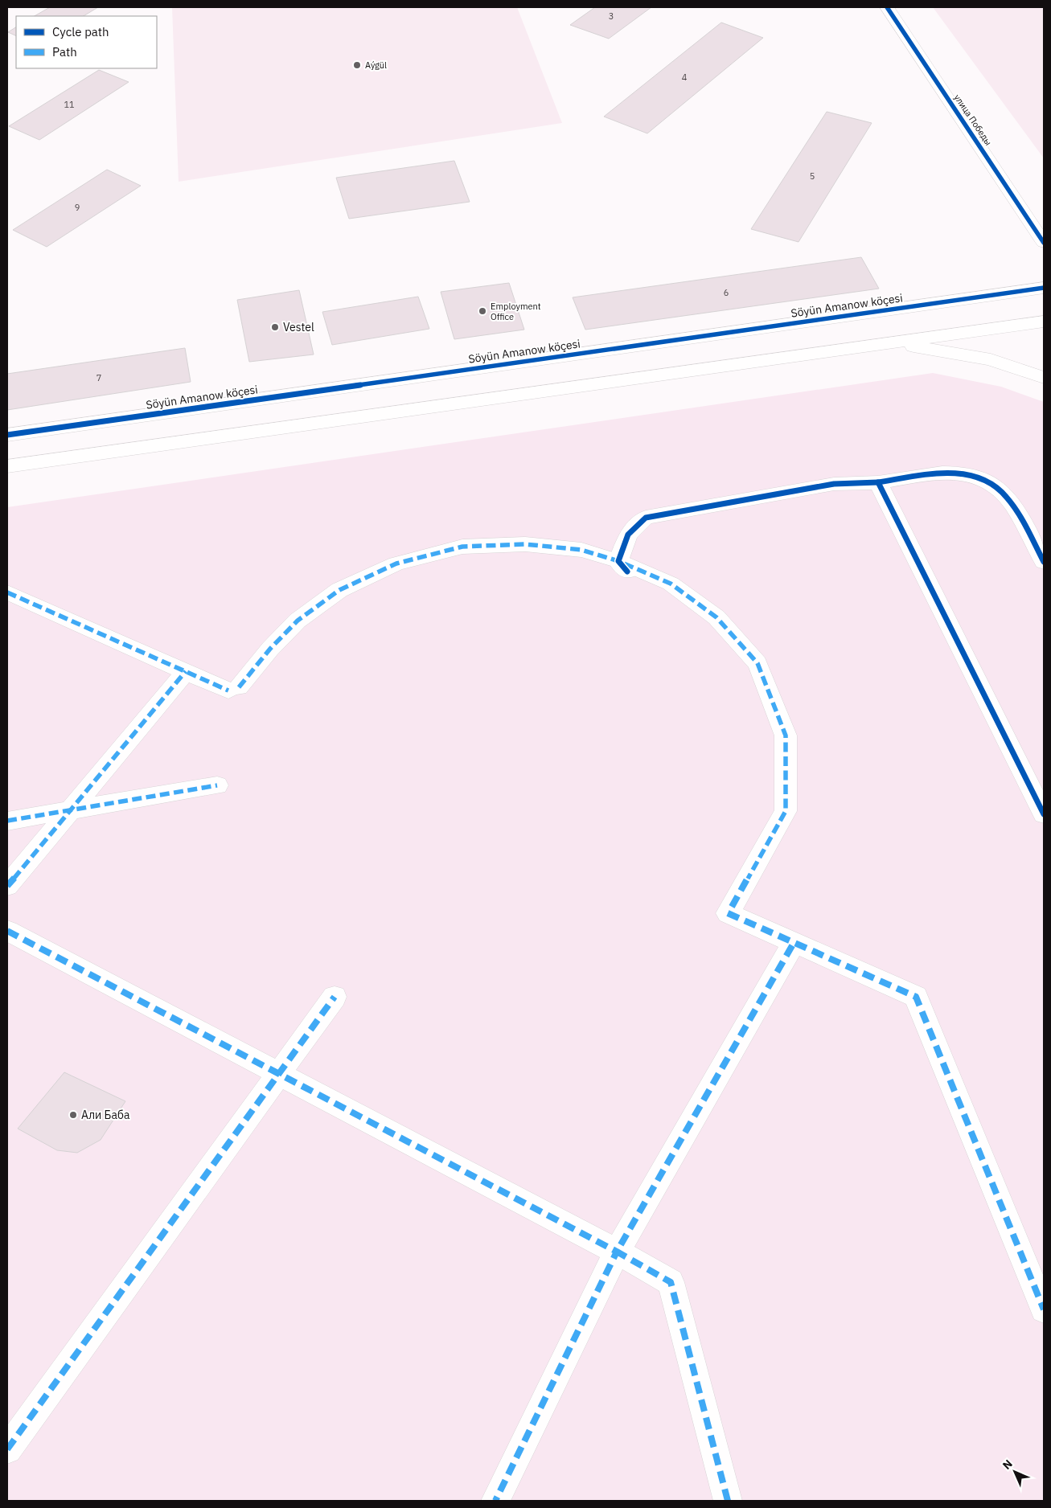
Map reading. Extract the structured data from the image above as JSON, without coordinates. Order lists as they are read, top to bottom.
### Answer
{
  "streets": {
    "street": ["улица Победы", "Söyün Amanow köçesi"]
  },
  "places": [
    "Aýgül",
    "Employment Office",
    "Vestel",
    "Али Баба"
  ],
  "house_numbers": [
    "3",
    "4",
    "11",
    "5",
    "9",
    "6",
    "7"
  ],
  "legend": ["Cycle path", "Path"],
  "north": "top left"
}
